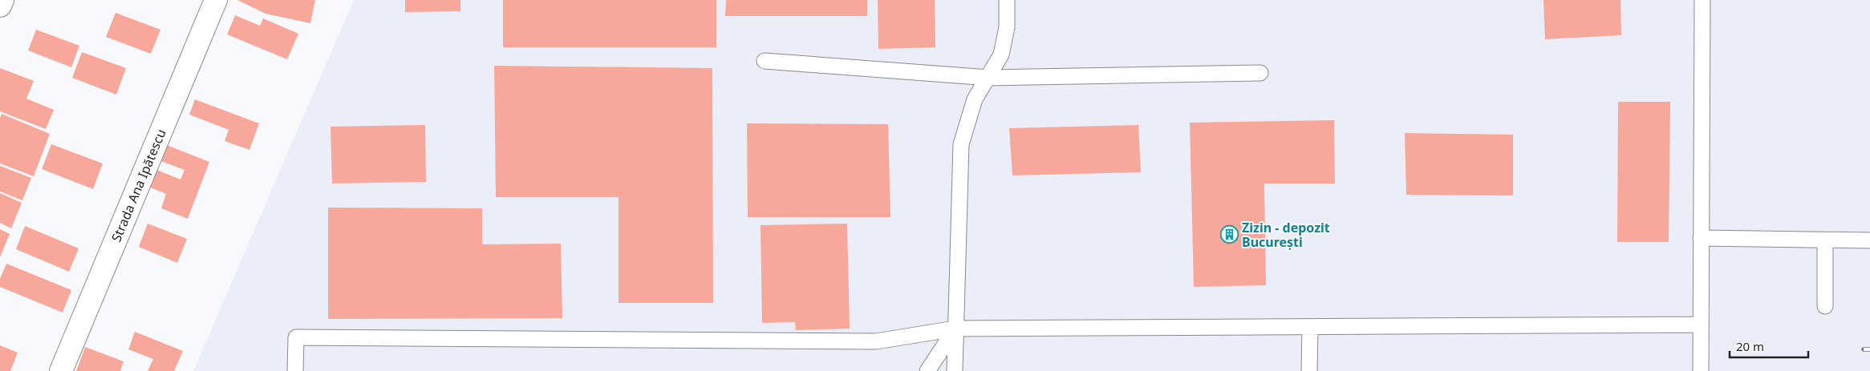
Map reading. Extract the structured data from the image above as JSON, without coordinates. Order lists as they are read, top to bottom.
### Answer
{
  "streets": {
    "street": ["Strada Ana Ipătescu"]
  },
  "places": {
    "building": ["Zizin - depozit București"]
  },
  "scale_bar": "20 m"
}
